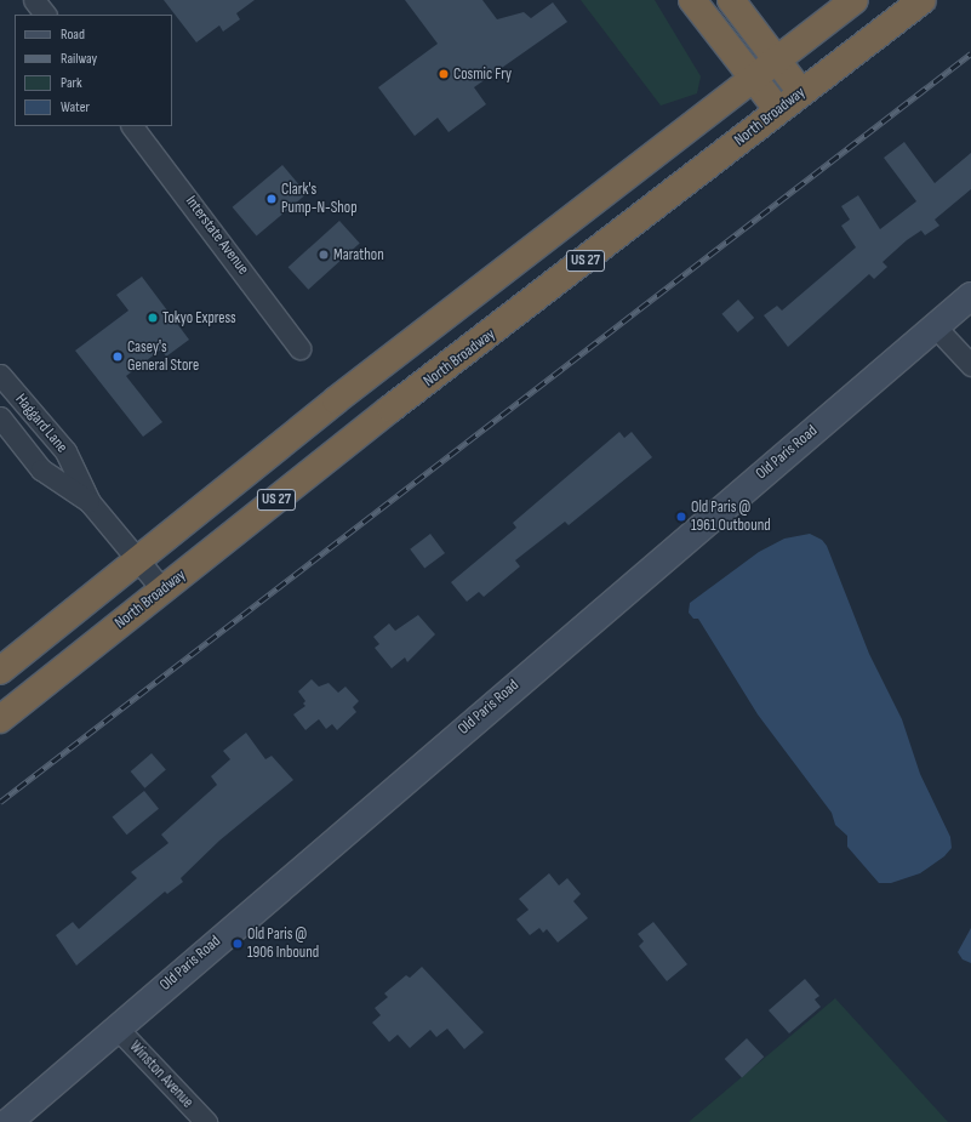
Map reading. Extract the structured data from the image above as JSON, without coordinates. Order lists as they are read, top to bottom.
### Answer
{
  "streets": {
    "highway": ["North Broadway", "US 27"],
    "street": [
      "Interstate Avenue",
      "Haggard Lane",
      "Old Paris Road",
      "Winston Avenue"
    ]
  },
  "crossings": [
    ["North Broadway", "Haggard Lane"],
    ["US 27", "Haggard Lane"],
    ["Old Paris Road", "Winston Avenue"]
  ],
  "places": [
    "Cosmic Fry",
    "Clark's Pump-N-Shop",
    "Marathon",
    "Tokyo Express",
    "Casey's General Store",
    "Old Paris @ 1961 Outbound",
    "Old Paris @ 1906 Inbound"
  ],
  "legend": [
    "Road",
    "Railway",
    "Park",
    "Water"
  ]
}
